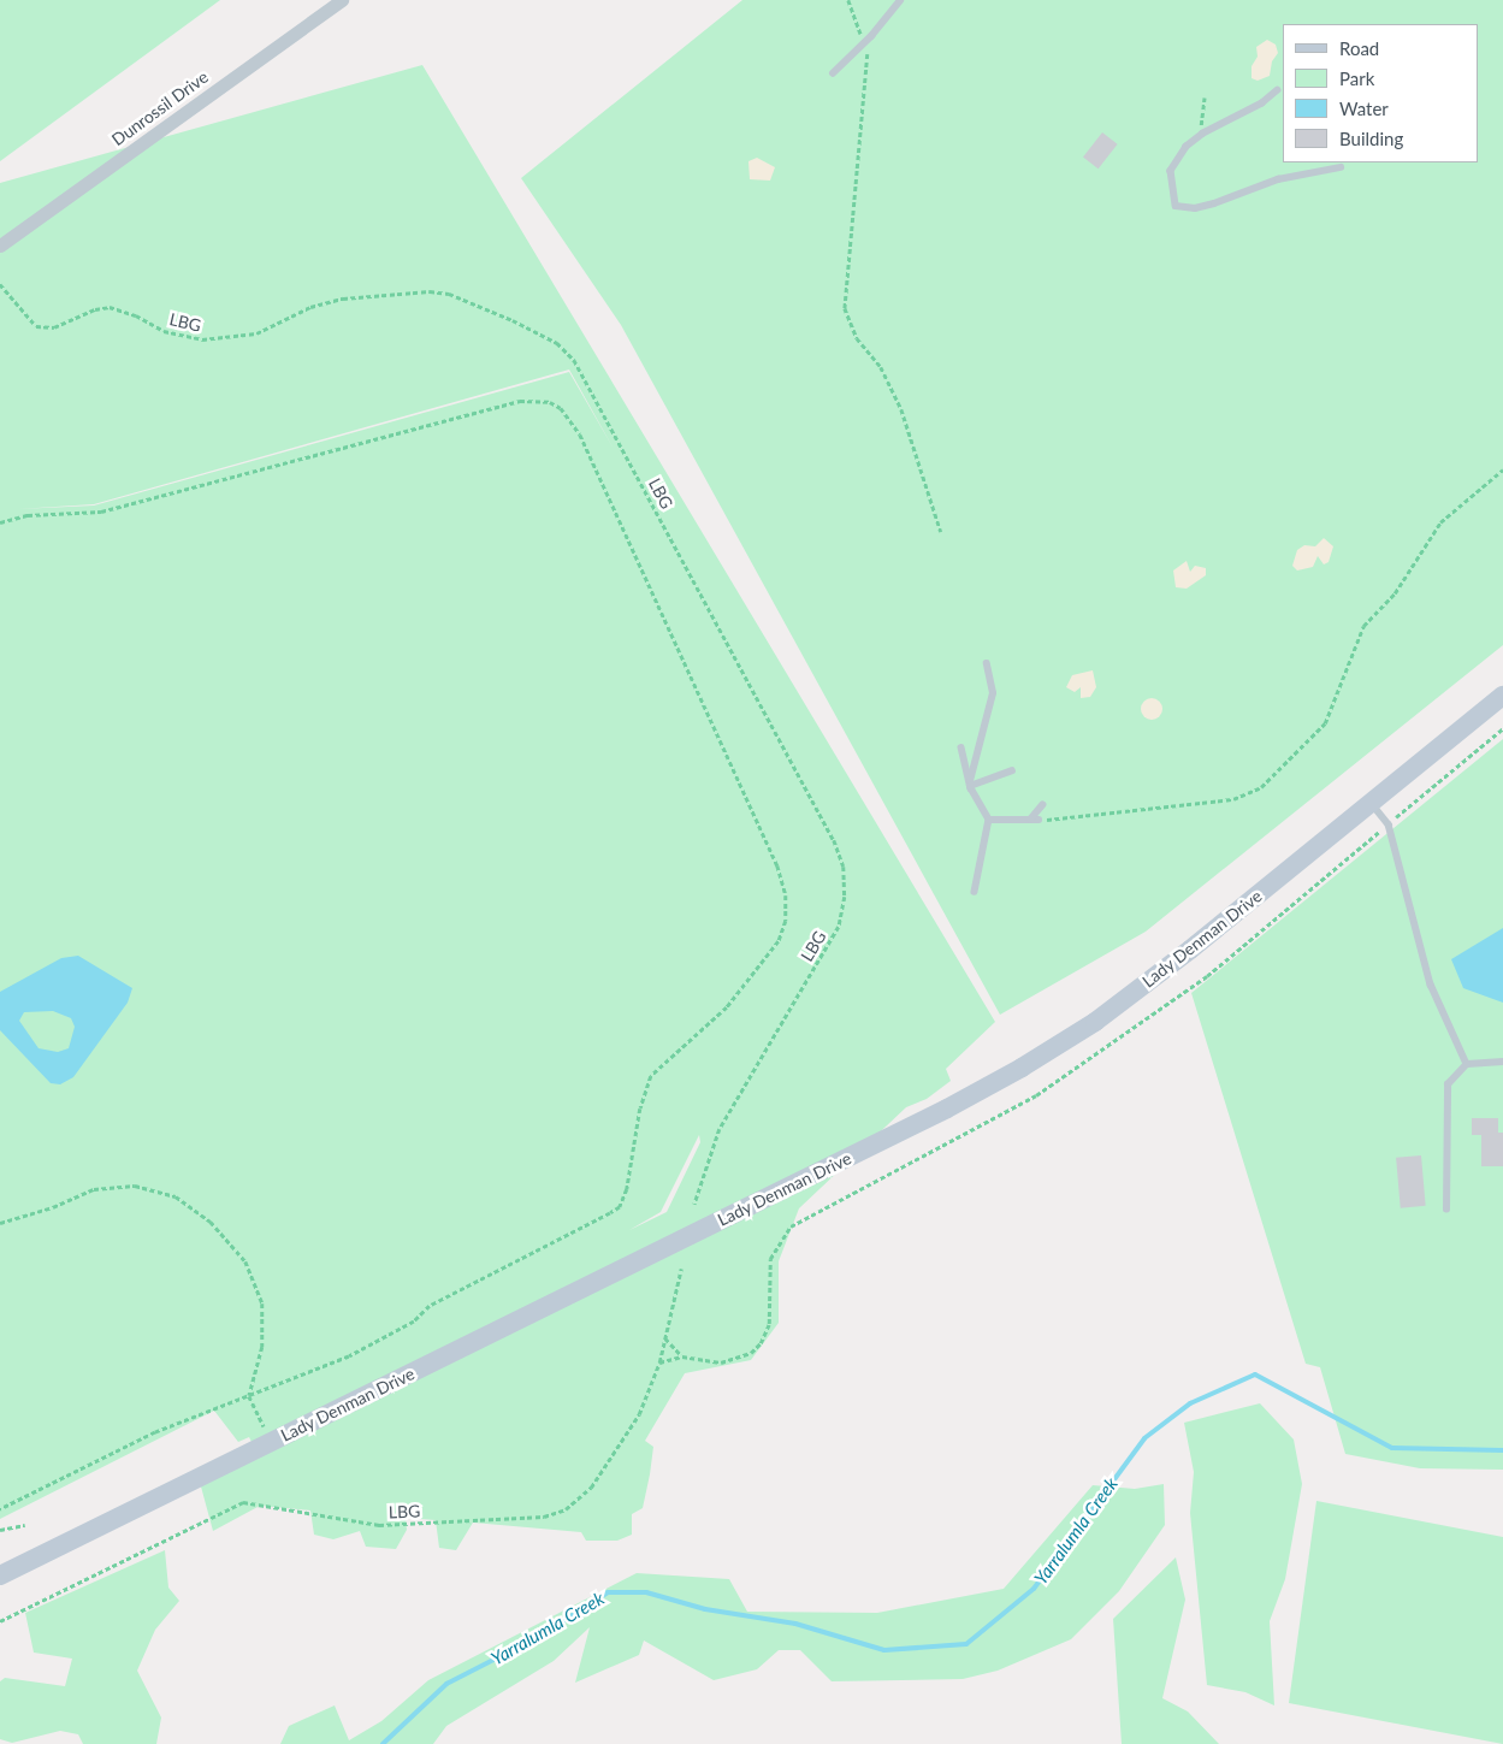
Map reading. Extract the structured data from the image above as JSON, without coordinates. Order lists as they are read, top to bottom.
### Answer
{
  "streets": {
    "street": ["Dunrossil Drive", "Lady Denman Drive"],
    "path": ["LBG"]
  },
  "water": ["Yarralumla Creek"],
  "legend": [
    "Road",
    "Park",
    "Water",
    "Building"
  ]
}
